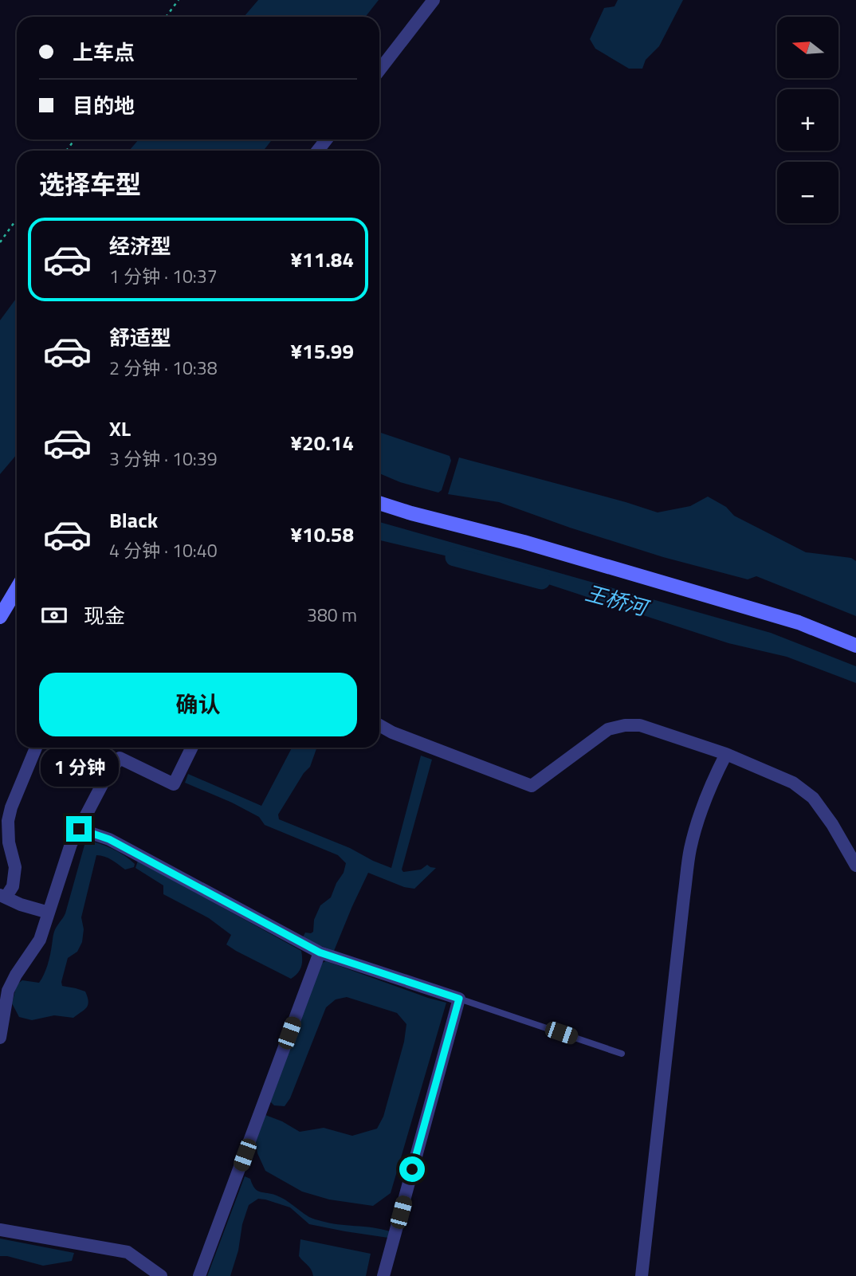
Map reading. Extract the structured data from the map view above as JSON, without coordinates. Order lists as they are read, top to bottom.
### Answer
{
  "water": ["王桥河"],
  "north": "left",
  "page": {
    "map_buttons": ["+", "−"],
    "banner": ["上车点", "目的地"],
    "heading": "选择车型",
    "list": [
      {
        "name": "经济型",
        "note": "1 分钟 · 10:37",
        "value": "¥11.84"
      },
      {
        "name": "舒适型",
        "note": "2 分钟 · 10:38",
        "value": "¥15.99"
      },
      {
        "name": "XL",
        "note": "3 分钟 · 10:39",
        "value": "¥20.14"
      },
      {
        "name": "Black",
        "note": "4 分钟 · 10:40",
        "value": "¥10.58"
      }
    ],
    "pay": ["现金", "380 m"],
    "buttons": "确认",
    "bubble": "1 分钟"
  }
}
